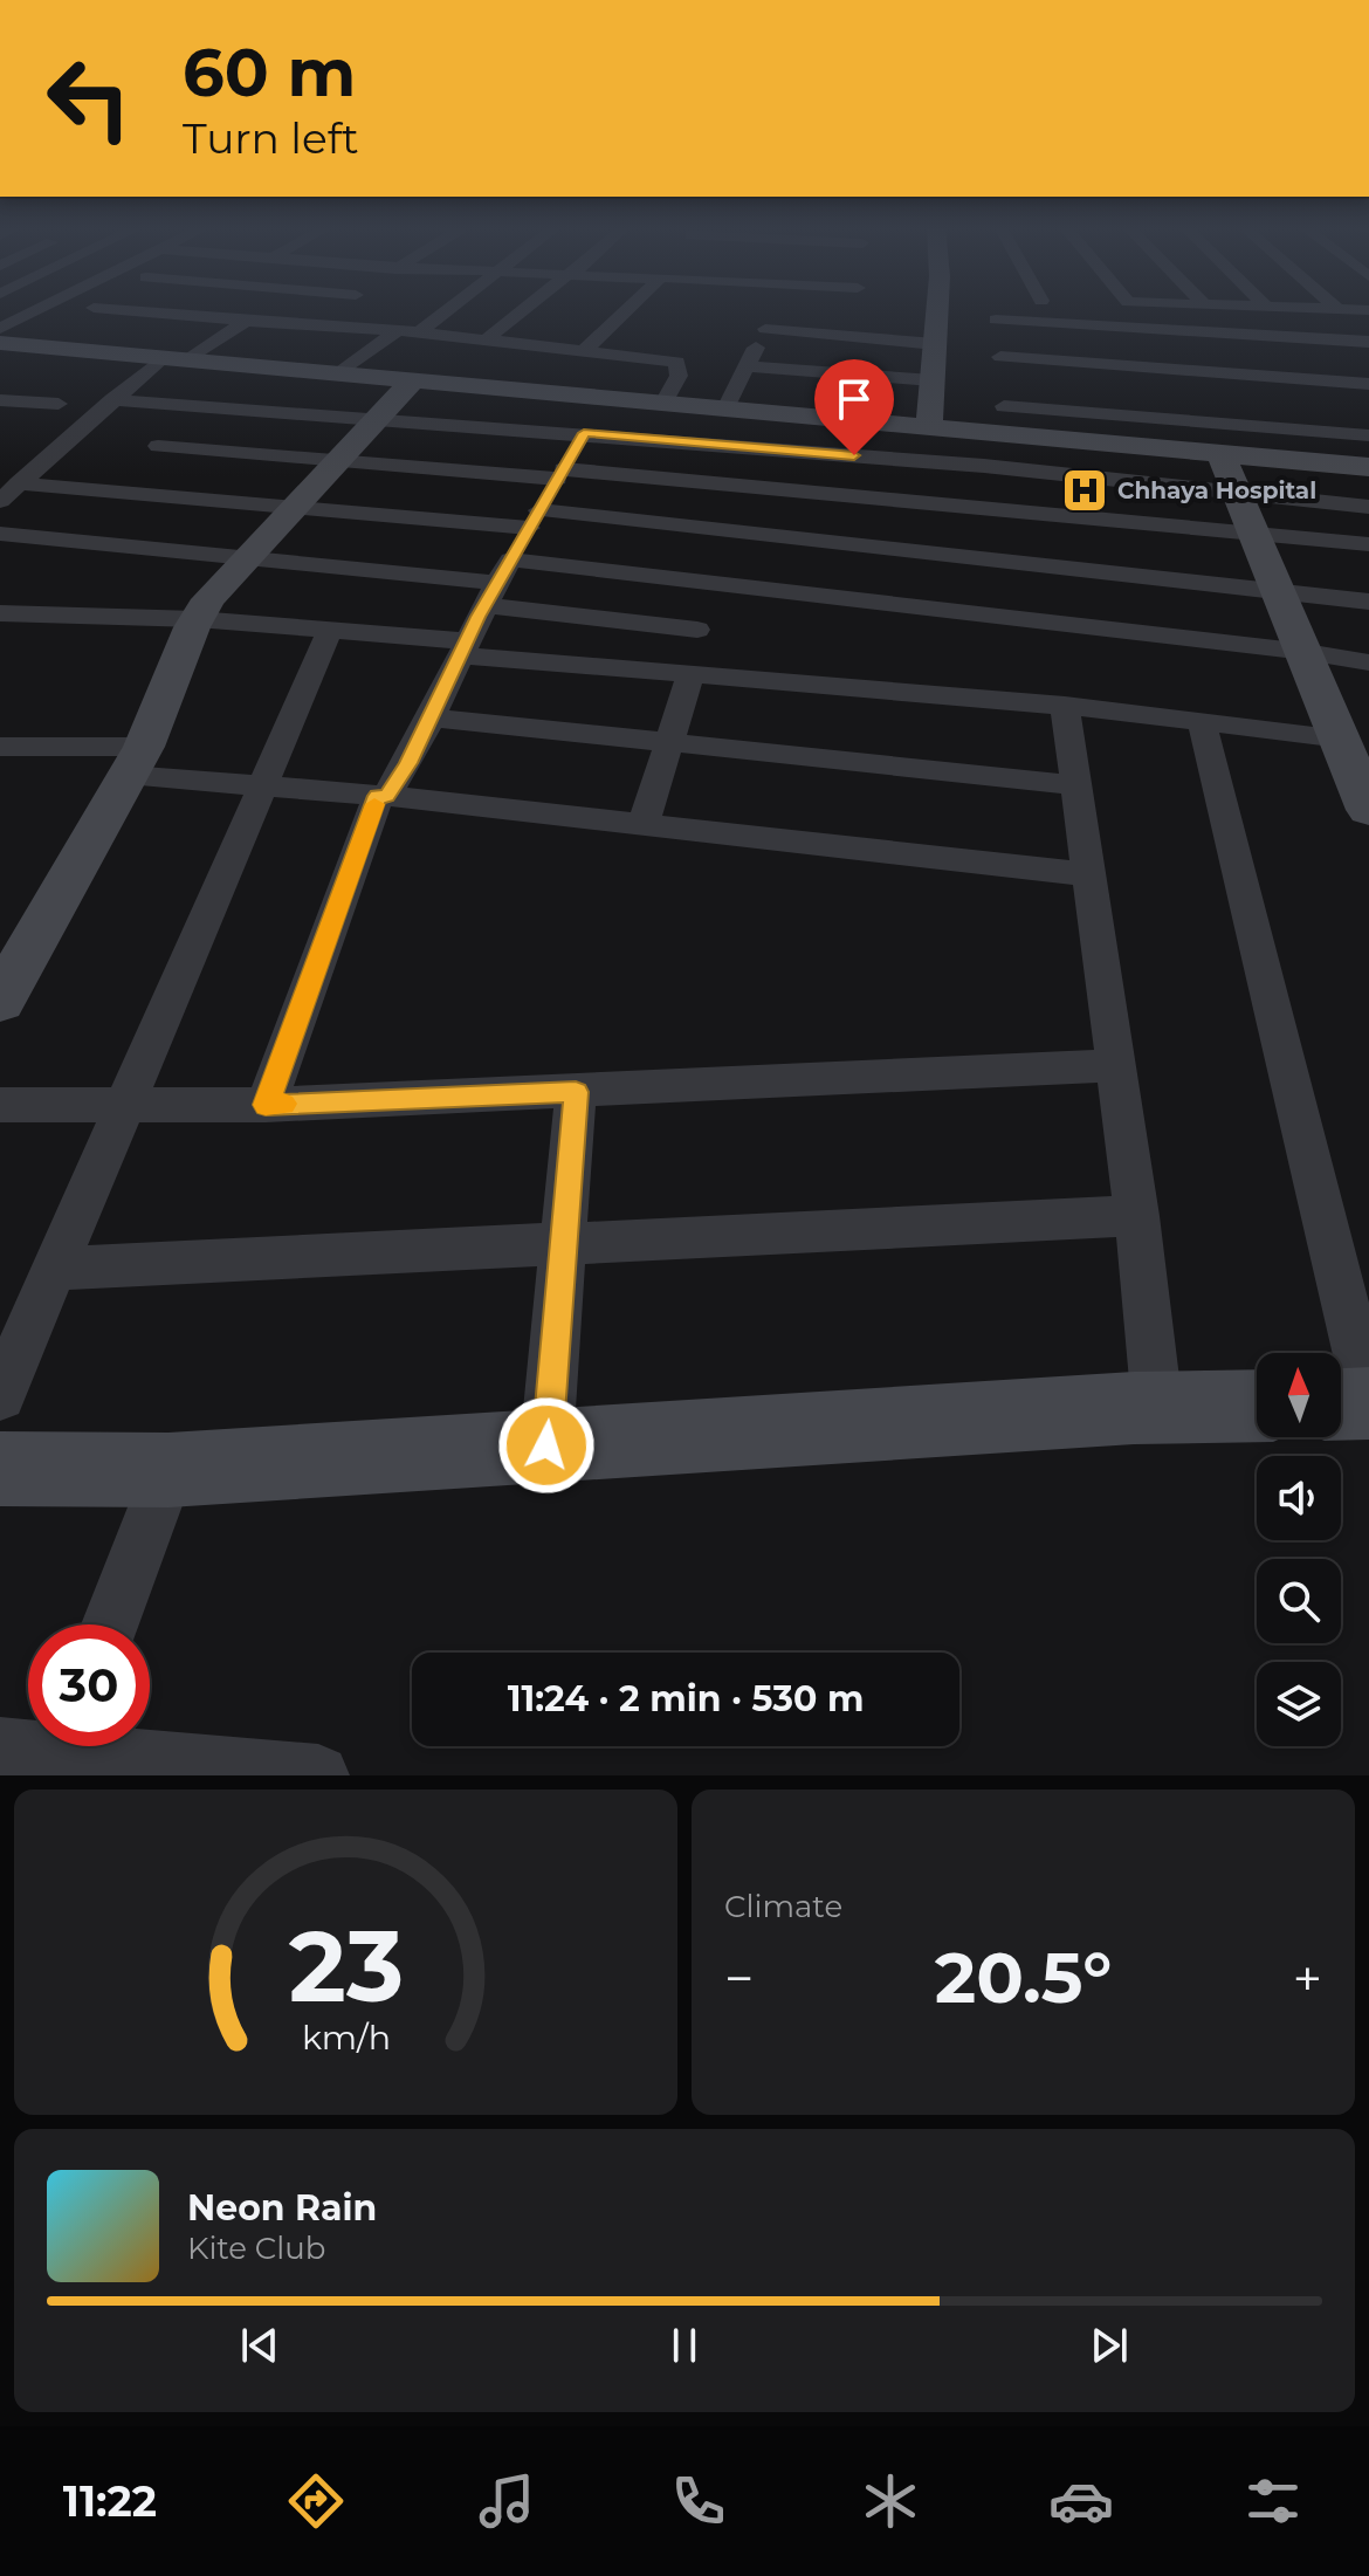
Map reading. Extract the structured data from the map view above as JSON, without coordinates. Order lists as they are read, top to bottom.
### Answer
{
  "places": {
    "hospital": ["Chhaya Hospital"]
  },
  "north": "top",
  "page": {
    "turn": ["60 m", "Turn left"],
    "limit": "30",
    "trip": "11:24 · 2 min · 530 m",
    "tile": "Climate",
    "heat": ["−", "20.5°", "+"],
    "song": ["Neon Rain", "Kite Club"],
    "tabs": "11:22",
    "gauge": ["23", "km/h"]
  }
}
